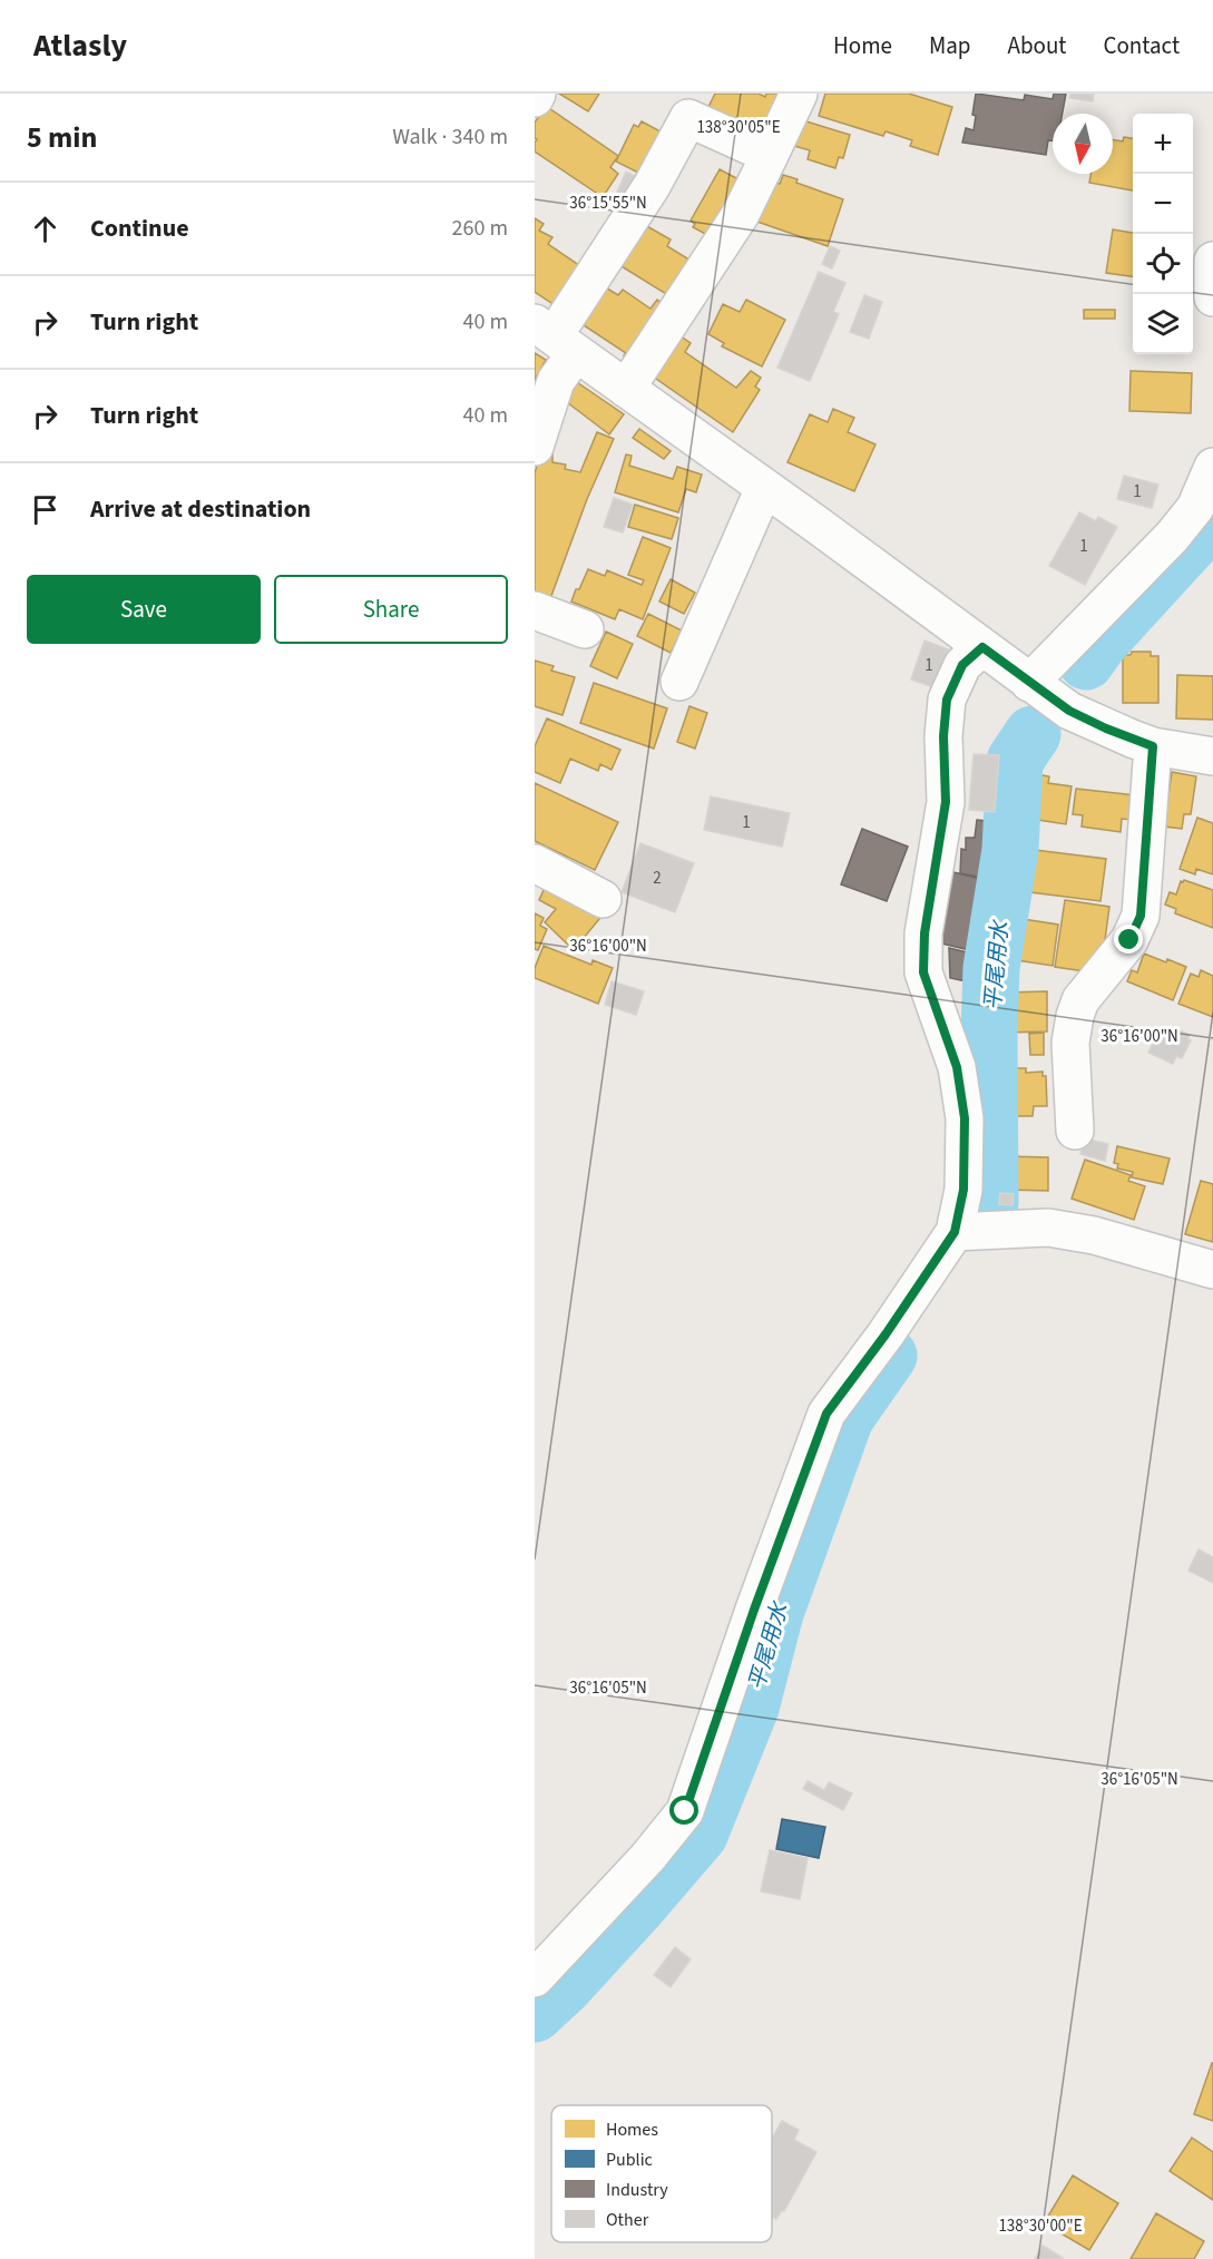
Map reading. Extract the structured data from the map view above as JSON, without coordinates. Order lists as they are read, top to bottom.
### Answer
{
  "water": ["平尾用水"],
  "house_numbers": [
    "1",
    "1",
    "1",
    "1",
    "2"
  ],
  "legend": [
    "Homes",
    "Public",
    "Industry",
    "Other"
  ],
  "north": "bottom",
  "page": {
    "header": "Atlasly",
    "nav": [
      "Home",
      "Map",
      "About",
      "Contact"
    ],
    "heading": ["5 min", "Walk · 340 m"],
    "map_buttons": ["+", "−"],
    "list": [
      ["Continue", "260 m"],
      ["Turn right", "40 m"],
      ["Turn right", "40 m"],
      "Arrive at destination"
    ],
    "buttons": ["Save", "Share"]
  },
  "coordinates": [
    "138°30'05\"E",
    "36°15'55\"N",
    "36°16'00\"N",
    "36°16'05\"N",
    "138°30'00\"E"
  ]
}
